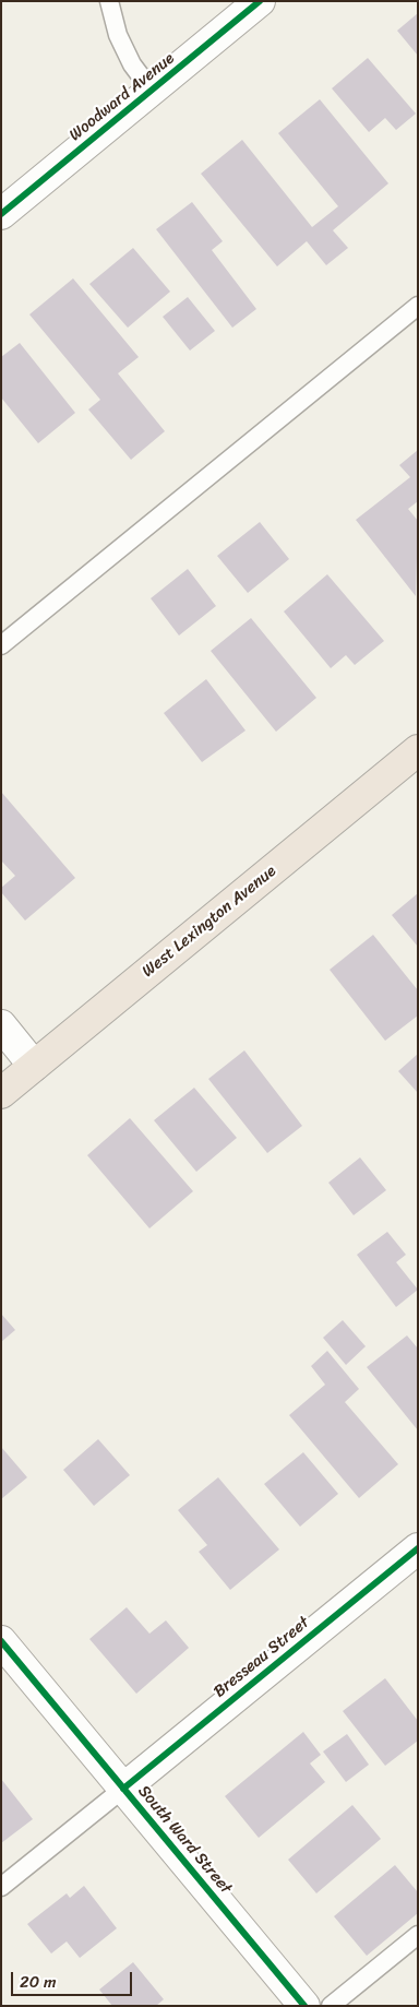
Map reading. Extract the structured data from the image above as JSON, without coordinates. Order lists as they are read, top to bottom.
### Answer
{
  "streets": {
    "main road": ["West Lexington Avenue"],
    "street": ["Woodward Avenue", "Bresseau Street", "South Ward Street"]
  },
  "crossings": [
    ["Bresseau Street", "South Ward Street"]
  ],
  "scale_bar": "20 m"
}
